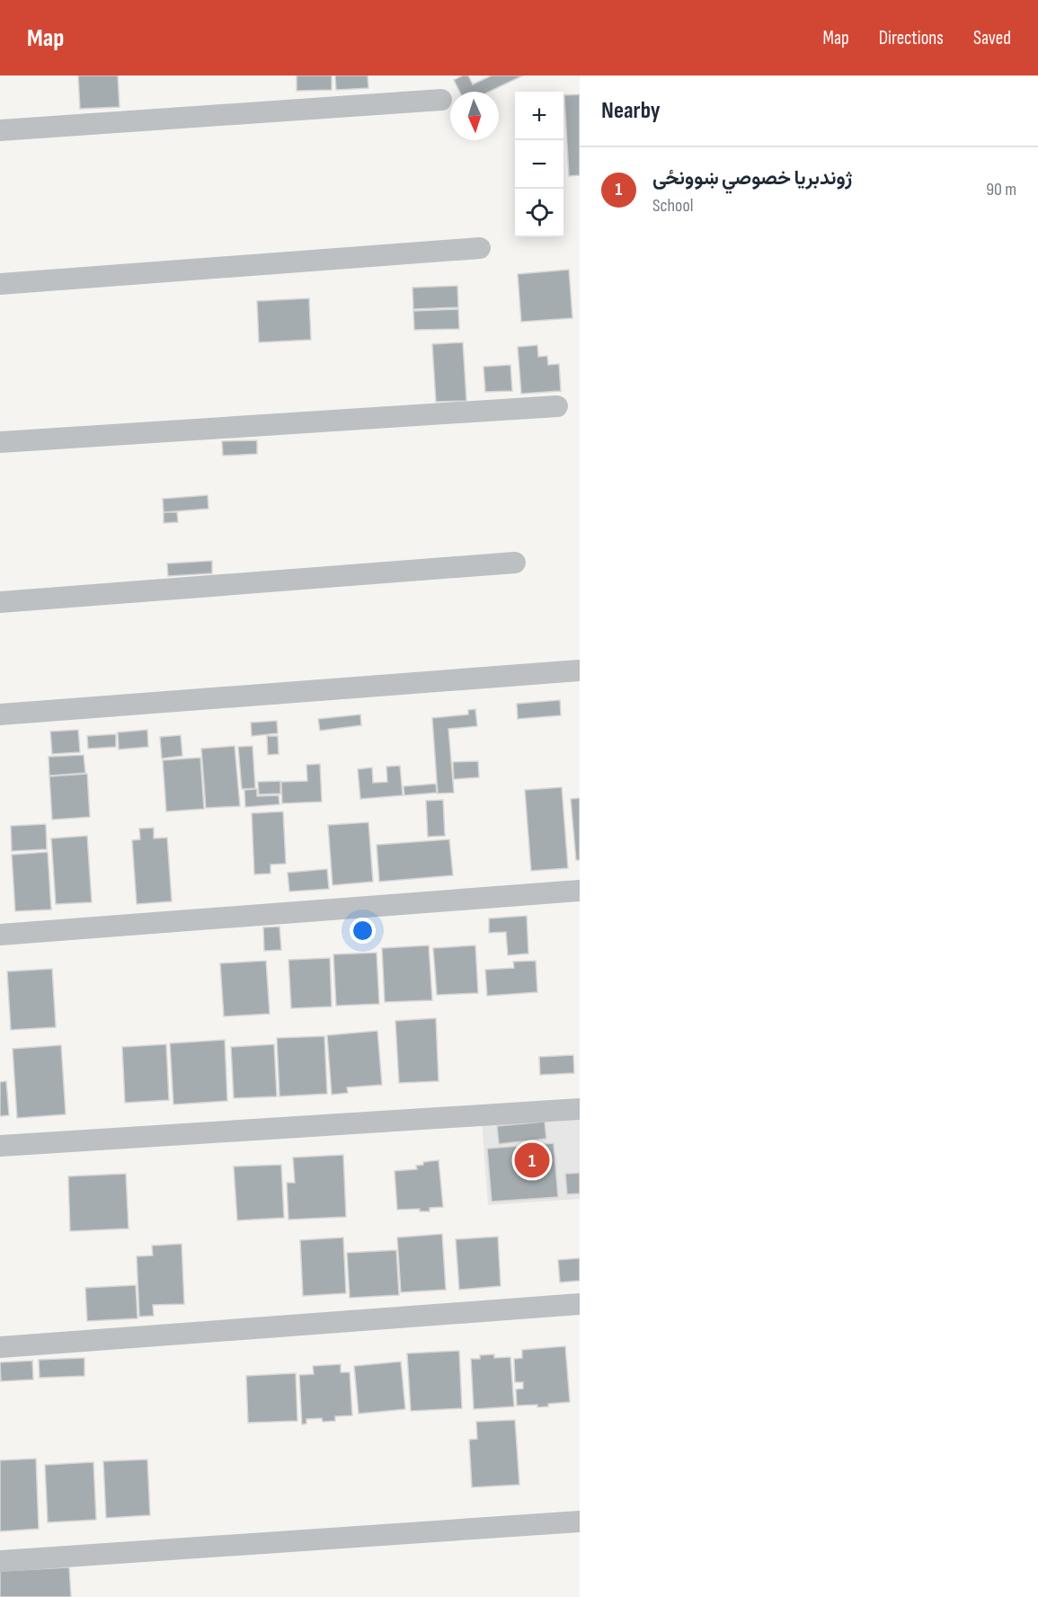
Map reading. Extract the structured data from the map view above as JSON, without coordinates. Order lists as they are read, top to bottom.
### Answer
{
  "north": "bottom",
  "page": {
    "header": "Map",
    "nav": ["Map", "Directions", "Saved"],
    "heading": "Nearby",
    "map_buttons": ["+", "−"],
    "list": [
      {
        "mark": "1",
        "name": "ژوندبریا خصوصي ښوونځی",
        "note": "School",
        "value": "90 m"
      }
    ],
    "pins": "1"
  }
}
